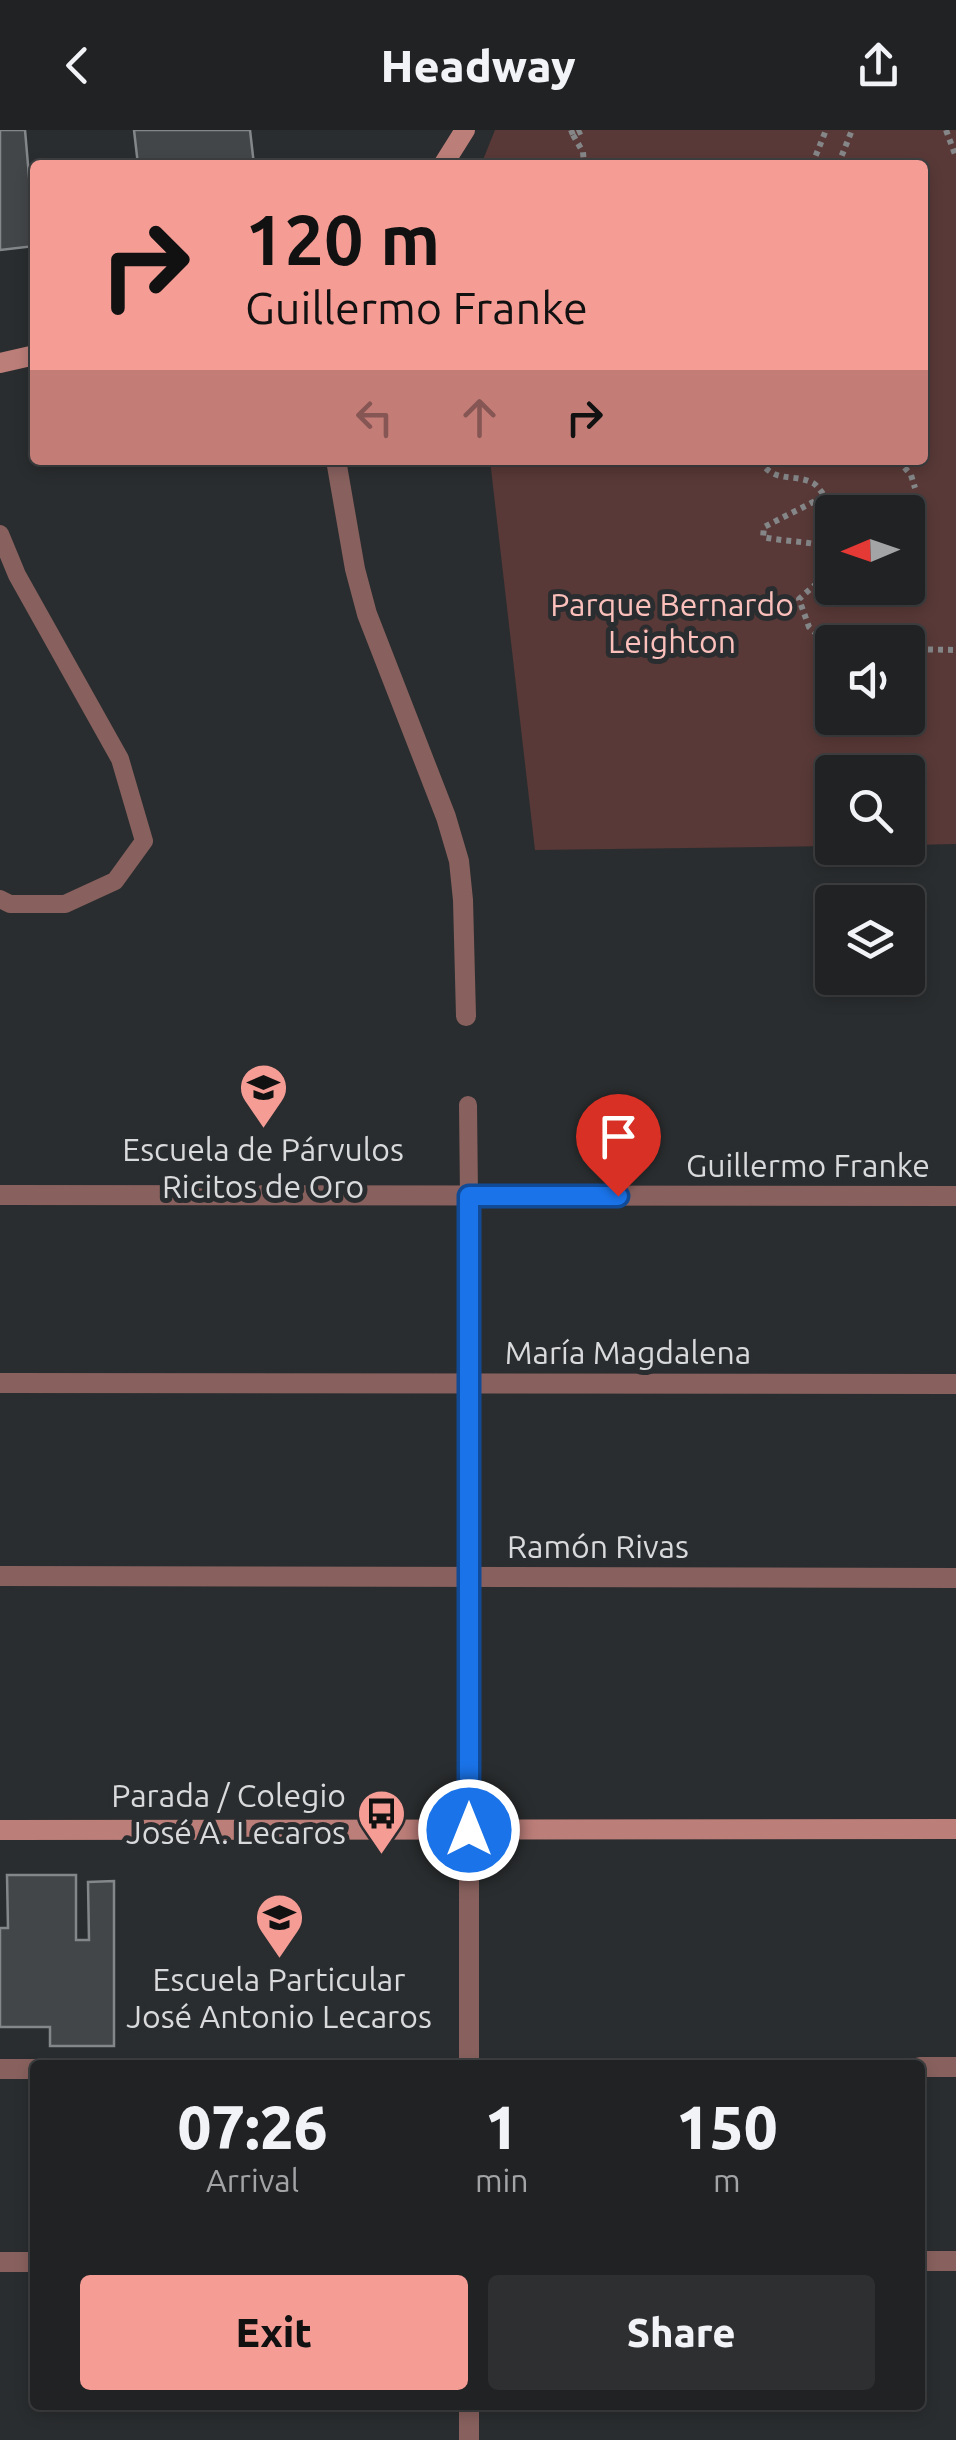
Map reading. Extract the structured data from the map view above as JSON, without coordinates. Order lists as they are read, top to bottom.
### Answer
{
  "streets": {
    "street": ["Guillermo Franke", "María Magdalena", "Ramón Rivas"]
  },
  "parks": ["Parque Bernardo Leighton"],
  "places": {
    "school or university": ["Escuela de Párvulos Ricitos de Oro", "Escuela Particular José Antonio Lecaros"],
    "bus stop": ["Parada / Colegio José A. Lecaros"]
  },
  "north": "left",
  "page": {
    "header": "Headway",
    "turn": ["120 m", "Guillermo Franke"],
    "eta": [
      "07:26",
      "Arrival",
      "1",
      "min",
      "150",
      "m"
    ],
    "buttons": ["Exit", "Share"]
  }
}
